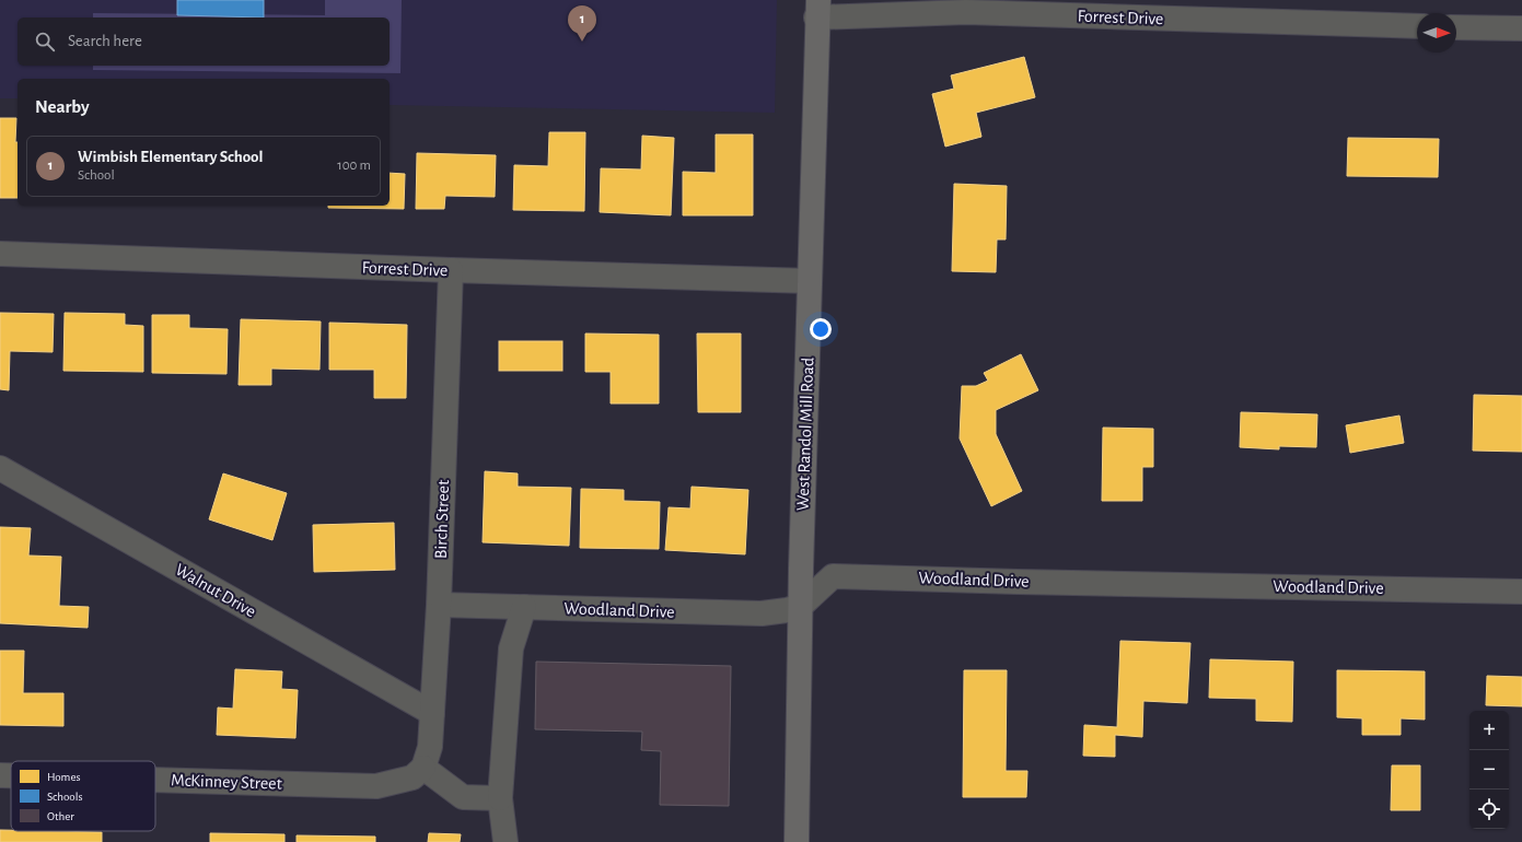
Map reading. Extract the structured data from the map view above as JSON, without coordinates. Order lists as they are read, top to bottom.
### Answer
{
  "streets": {
    "main road": ["West Randol Mill Road"],
    "street": [
      "Forrest Drive",
      "Birch Street",
      "Woodland Drive",
      "Walnut Drive",
      "McKinney Street"
    ]
  },
  "crossings": [
    ["Forrest Drive", "West Randol Mill Road"],
    ["Forrest Drive", "Birch Street"],
    ["West Randol Mill Road", "Woodland Drive"],
    ["Birch Street", "Woodland Drive"],
    ["Birch Street", "Walnut Drive"],
    ["Birch Street", "McKinney Street"]
  ],
  "legend": ["Homes", "Schools", "Other"],
  "north": "right",
  "page": {
    "pins": "1",
    "search": "Search here",
    "heading": "Nearby",
    "list": [
      {
        "mark": "1",
        "name": "Wimbish Elementary School",
        "note": "School",
        "value": "100 m"
      }
    ],
    "map_buttons": ["+", "−"]
  }
}
